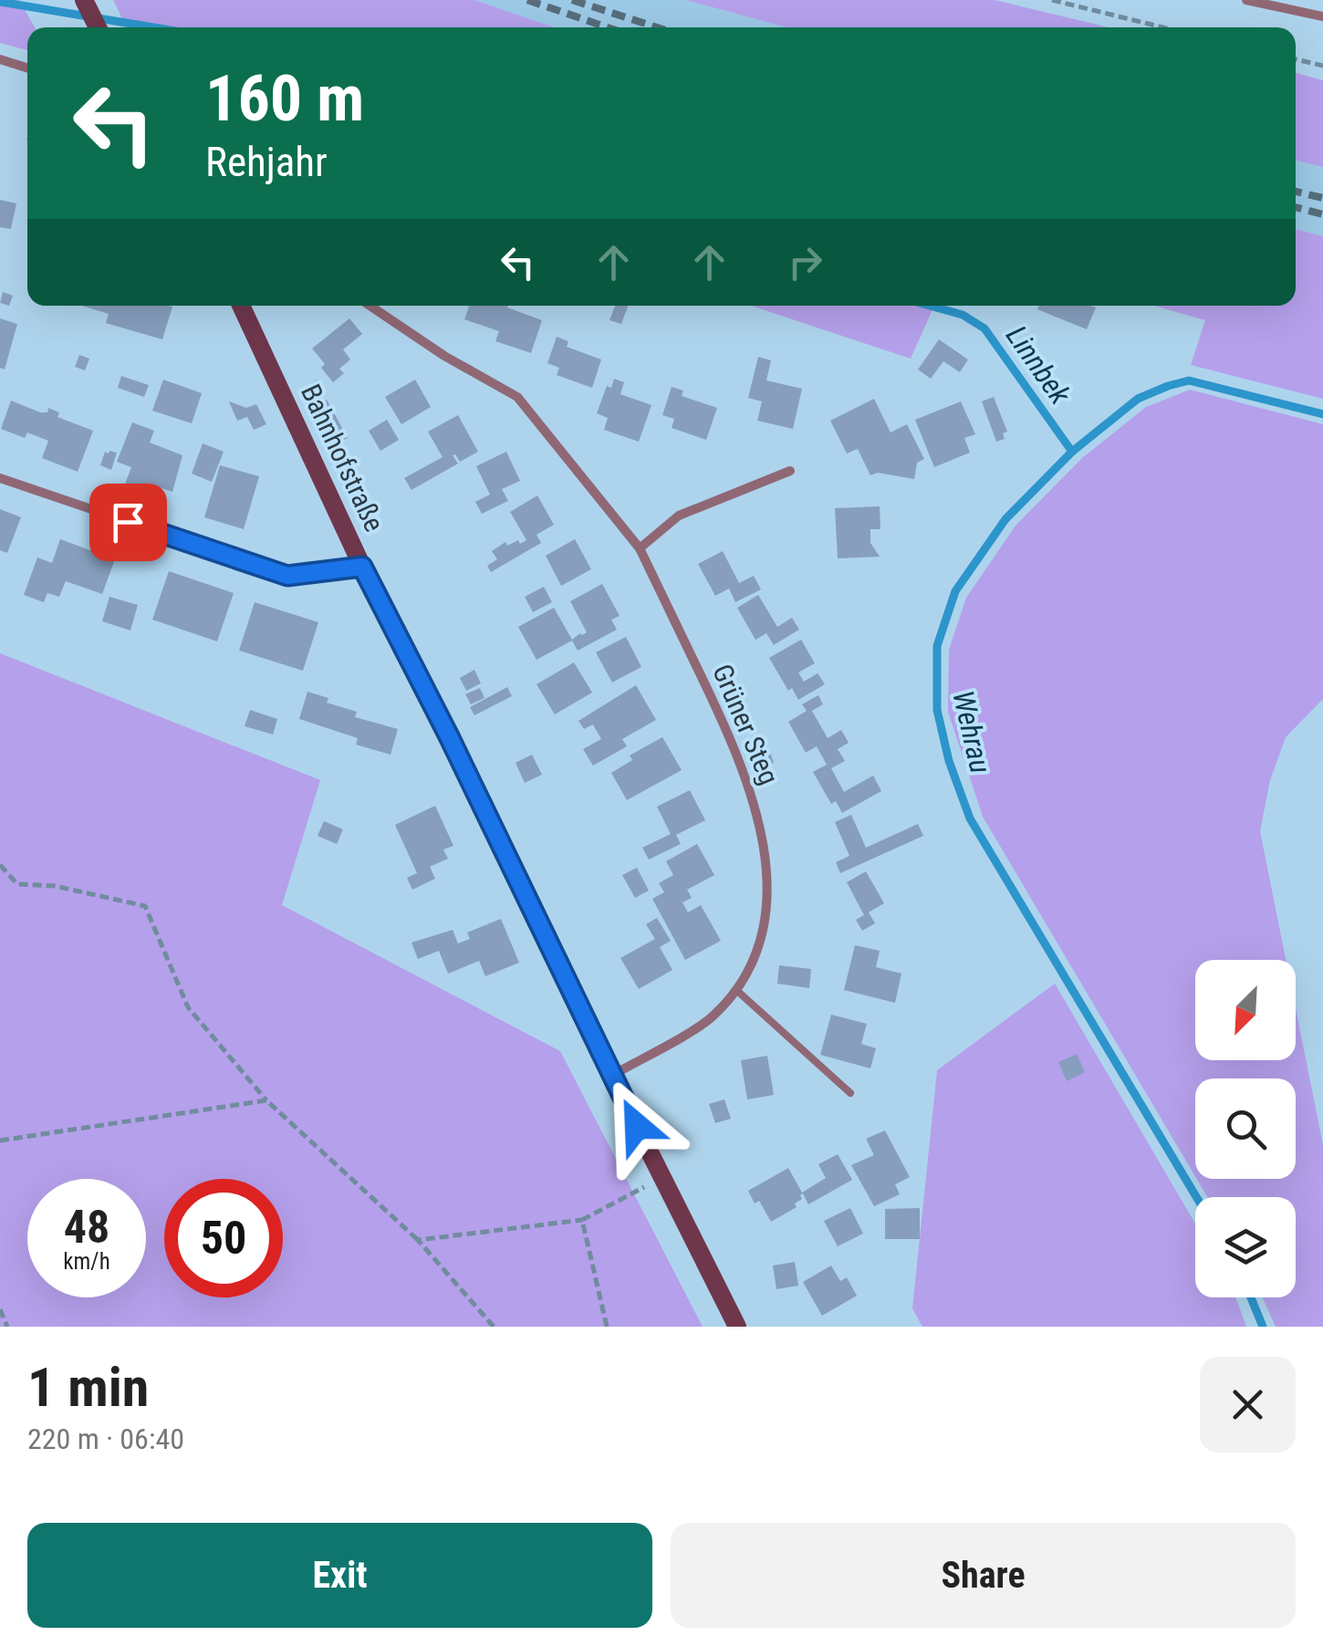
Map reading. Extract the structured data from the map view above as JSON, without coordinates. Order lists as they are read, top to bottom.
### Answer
{
  "streets": {
    "main road": ["Bahnhofstraße"],
    "street": ["Grüner Steg"]
  },
  "crossings": [
    ["Bahnhofstraße", "Grüner Steg"]
  ],
  "water": ["Linnbek", "Wehrau"],
  "north": "bottom left",
  "page": {
    "turn": ["160 m", "Rehjahr"],
    "speed": "48 km/h",
    "limit": "50",
    "heading": ["1 min", "220 m · 06:40"],
    "buttons": ["Exit", "Share"]
  }
}
